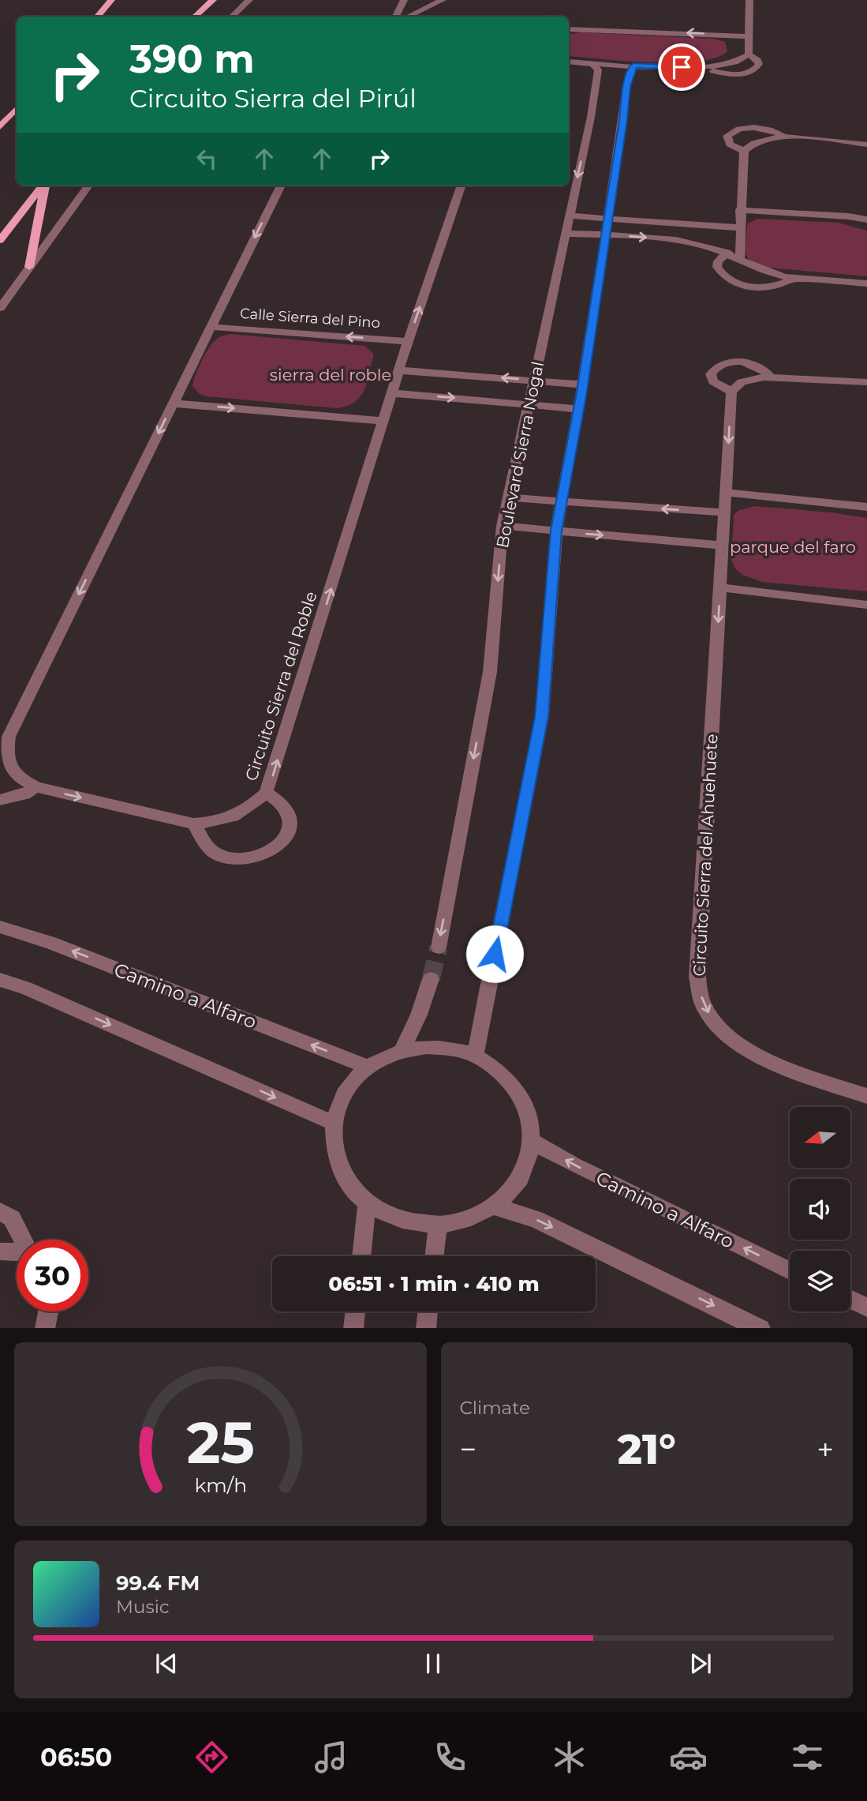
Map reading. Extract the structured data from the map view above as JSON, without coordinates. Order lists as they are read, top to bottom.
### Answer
{
  "streets": {
    "street": [
      "Calle Sierra del Pino",
      "Boulevard Sierra Nogal",
      "Circuito Sierra del Roble",
      "Circuito Sierra del Ahuehuete",
      "Camino a Alfaro"
    ]
  },
  "crossings": [
    ["Calle Sierra del Pino", "Circuito Sierra del Roble"]
  ],
  "one_way": ["Circuito Sierra del Ahuehuete"],
  "parks": ["sierra del roble", "parque del faro"],
  "north": "left",
  "page": {
    "turn": ["390 m", "Circuito Sierra del Pirúl"],
    "limit": "30",
    "trip": "06:51 · 1 min · 410 m",
    "tile": "Climate",
    "heat": ["−", "21°", "+"],
    "song": ["99.4 FM", "Music"],
    "tabs": "06:50",
    "gauge": ["25", "km/h"]
  }
}
